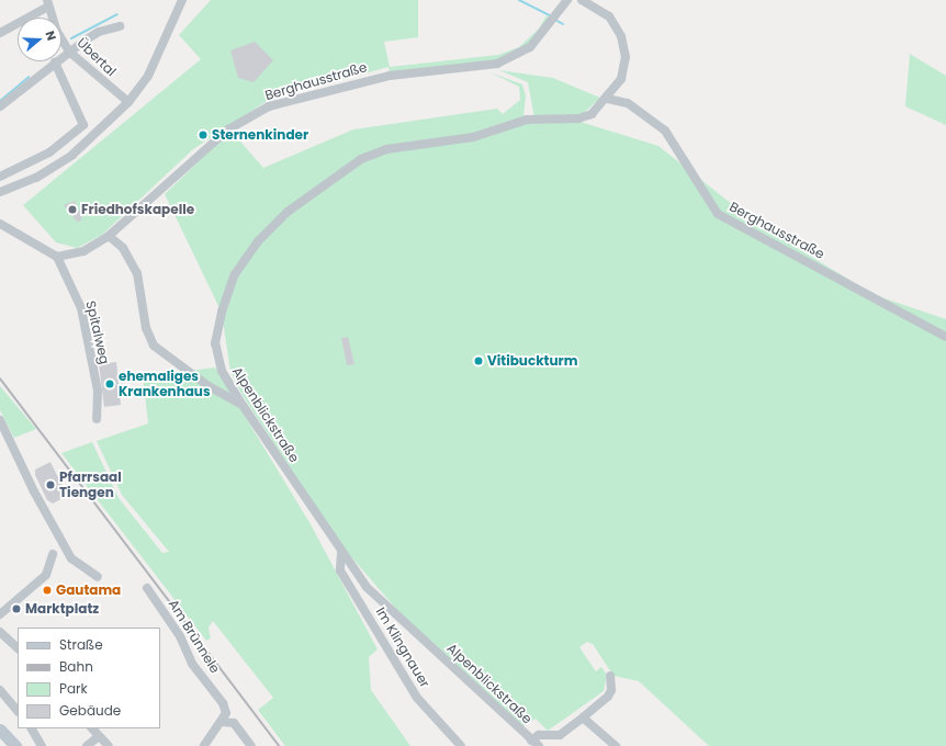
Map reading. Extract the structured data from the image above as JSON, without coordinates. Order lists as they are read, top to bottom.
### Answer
{
  "streets": {
    "street": [
      "Übertal",
      "Berghausstraße",
      "Spitalweg",
      "Alpenblickstraße",
      "Am Brünnele",
      "Im Klingnauer"
    ]
  },
  "crossings": [
    ["Berghausstraße", "Spitalweg"],
    ["Berghausstraße", "Alpenblickstraße"],
    ["Alpenblickstraße", "Im Klingnauer"]
  ],
  "places": [
    "Sternenkinder",
    "Friedhofskapelle",
    "Vitibuckturm",
    "ehemaliges Krankenhaus",
    "Pfarrsaal Tiengen",
    "Gautama",
    "Marktplatz"
  ],
  "legend": [
    "Straße",
    "Bahn",
    "Park",
    "Gebäude"
  ],
  "north": "right"
}
